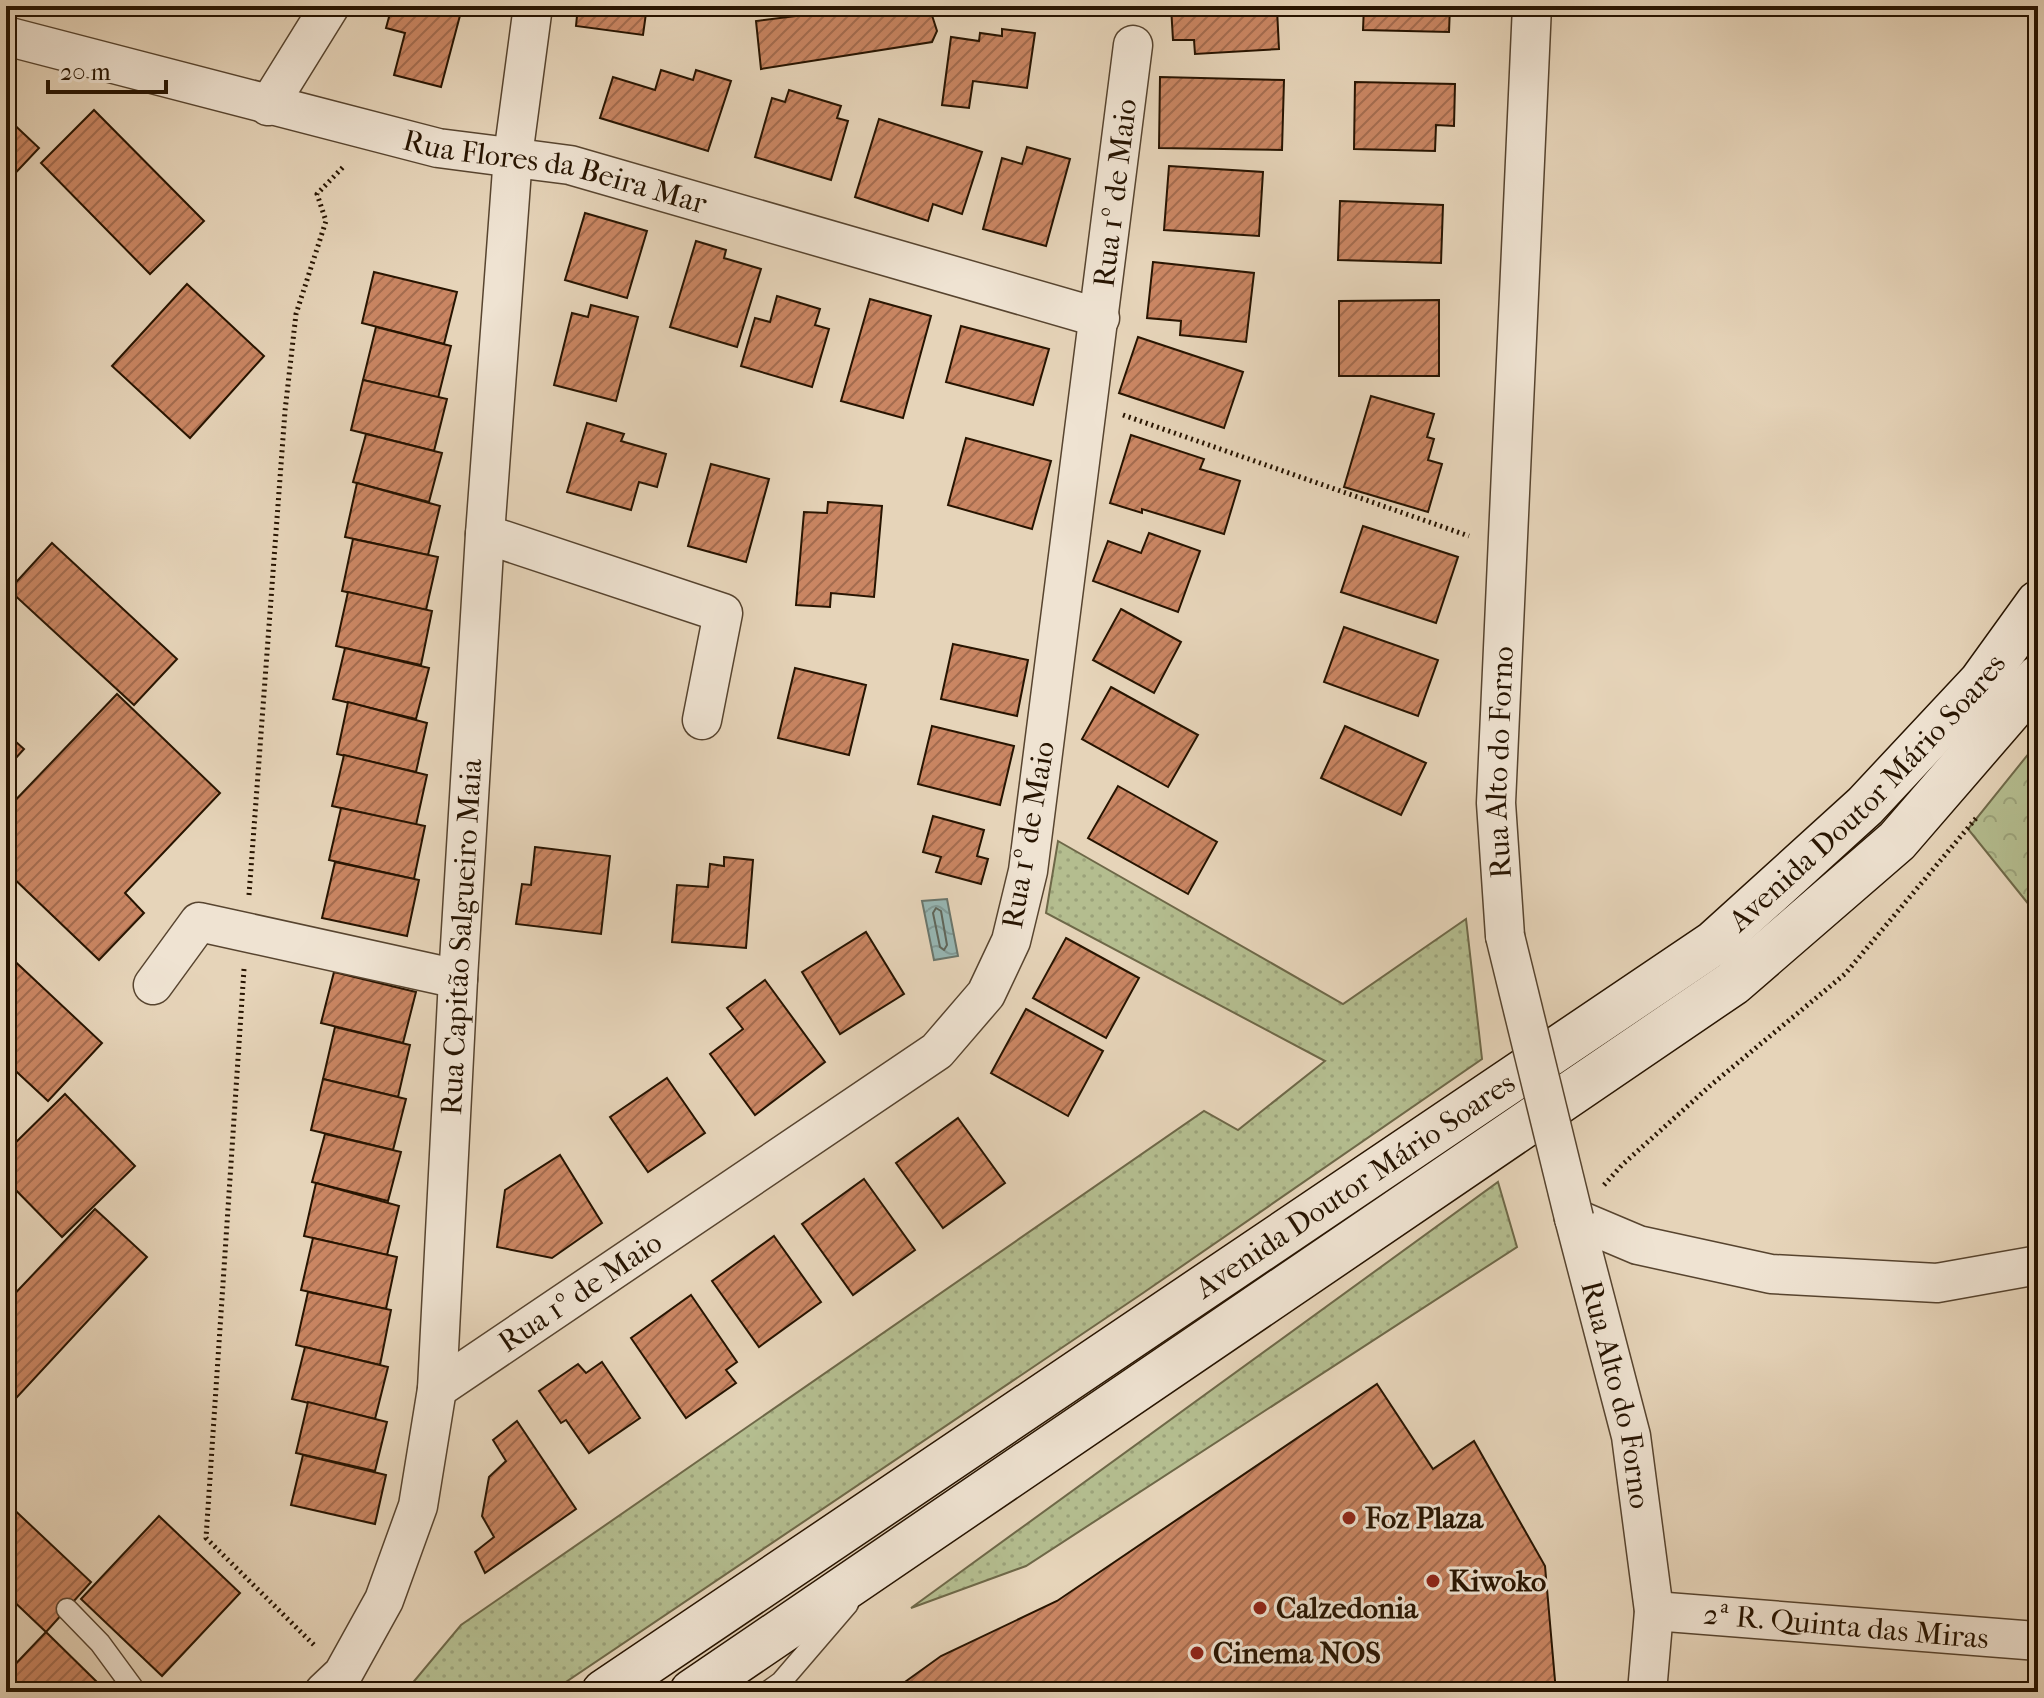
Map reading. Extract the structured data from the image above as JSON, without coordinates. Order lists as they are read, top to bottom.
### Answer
{
  "streets": {
    "main road": ["Avenida Doutor Mário Soares"],
    "street": [
      "Rua Flores da Beira Mar",
      "Rua 1º de Maio",
      "Rua Alto do Forno",
      "Rua Capitão Salgueiro Maia",
      "2ª R. Quinta das Miras"
    ]
  },
  "crossings": [
    ["Rua Flores da Beira Mar", "Rua 1º de Maio"],
    ["Rua Flores da Beira Mar", "Rua Capitão Salgueiro Maia"],
    ["Rua 1º de Maio", "Rua Capitão Salgueiro Maia"],
    ["Rua Alto do Forno", "2ª R. Quinta das Miras"]
  ],
  "places": [
    "Foz Plaza",
    "Kiwoko",
    "Calzedonia",
    "Cinema NOS"
  ],
  "scale_bar": "20 m"
}
